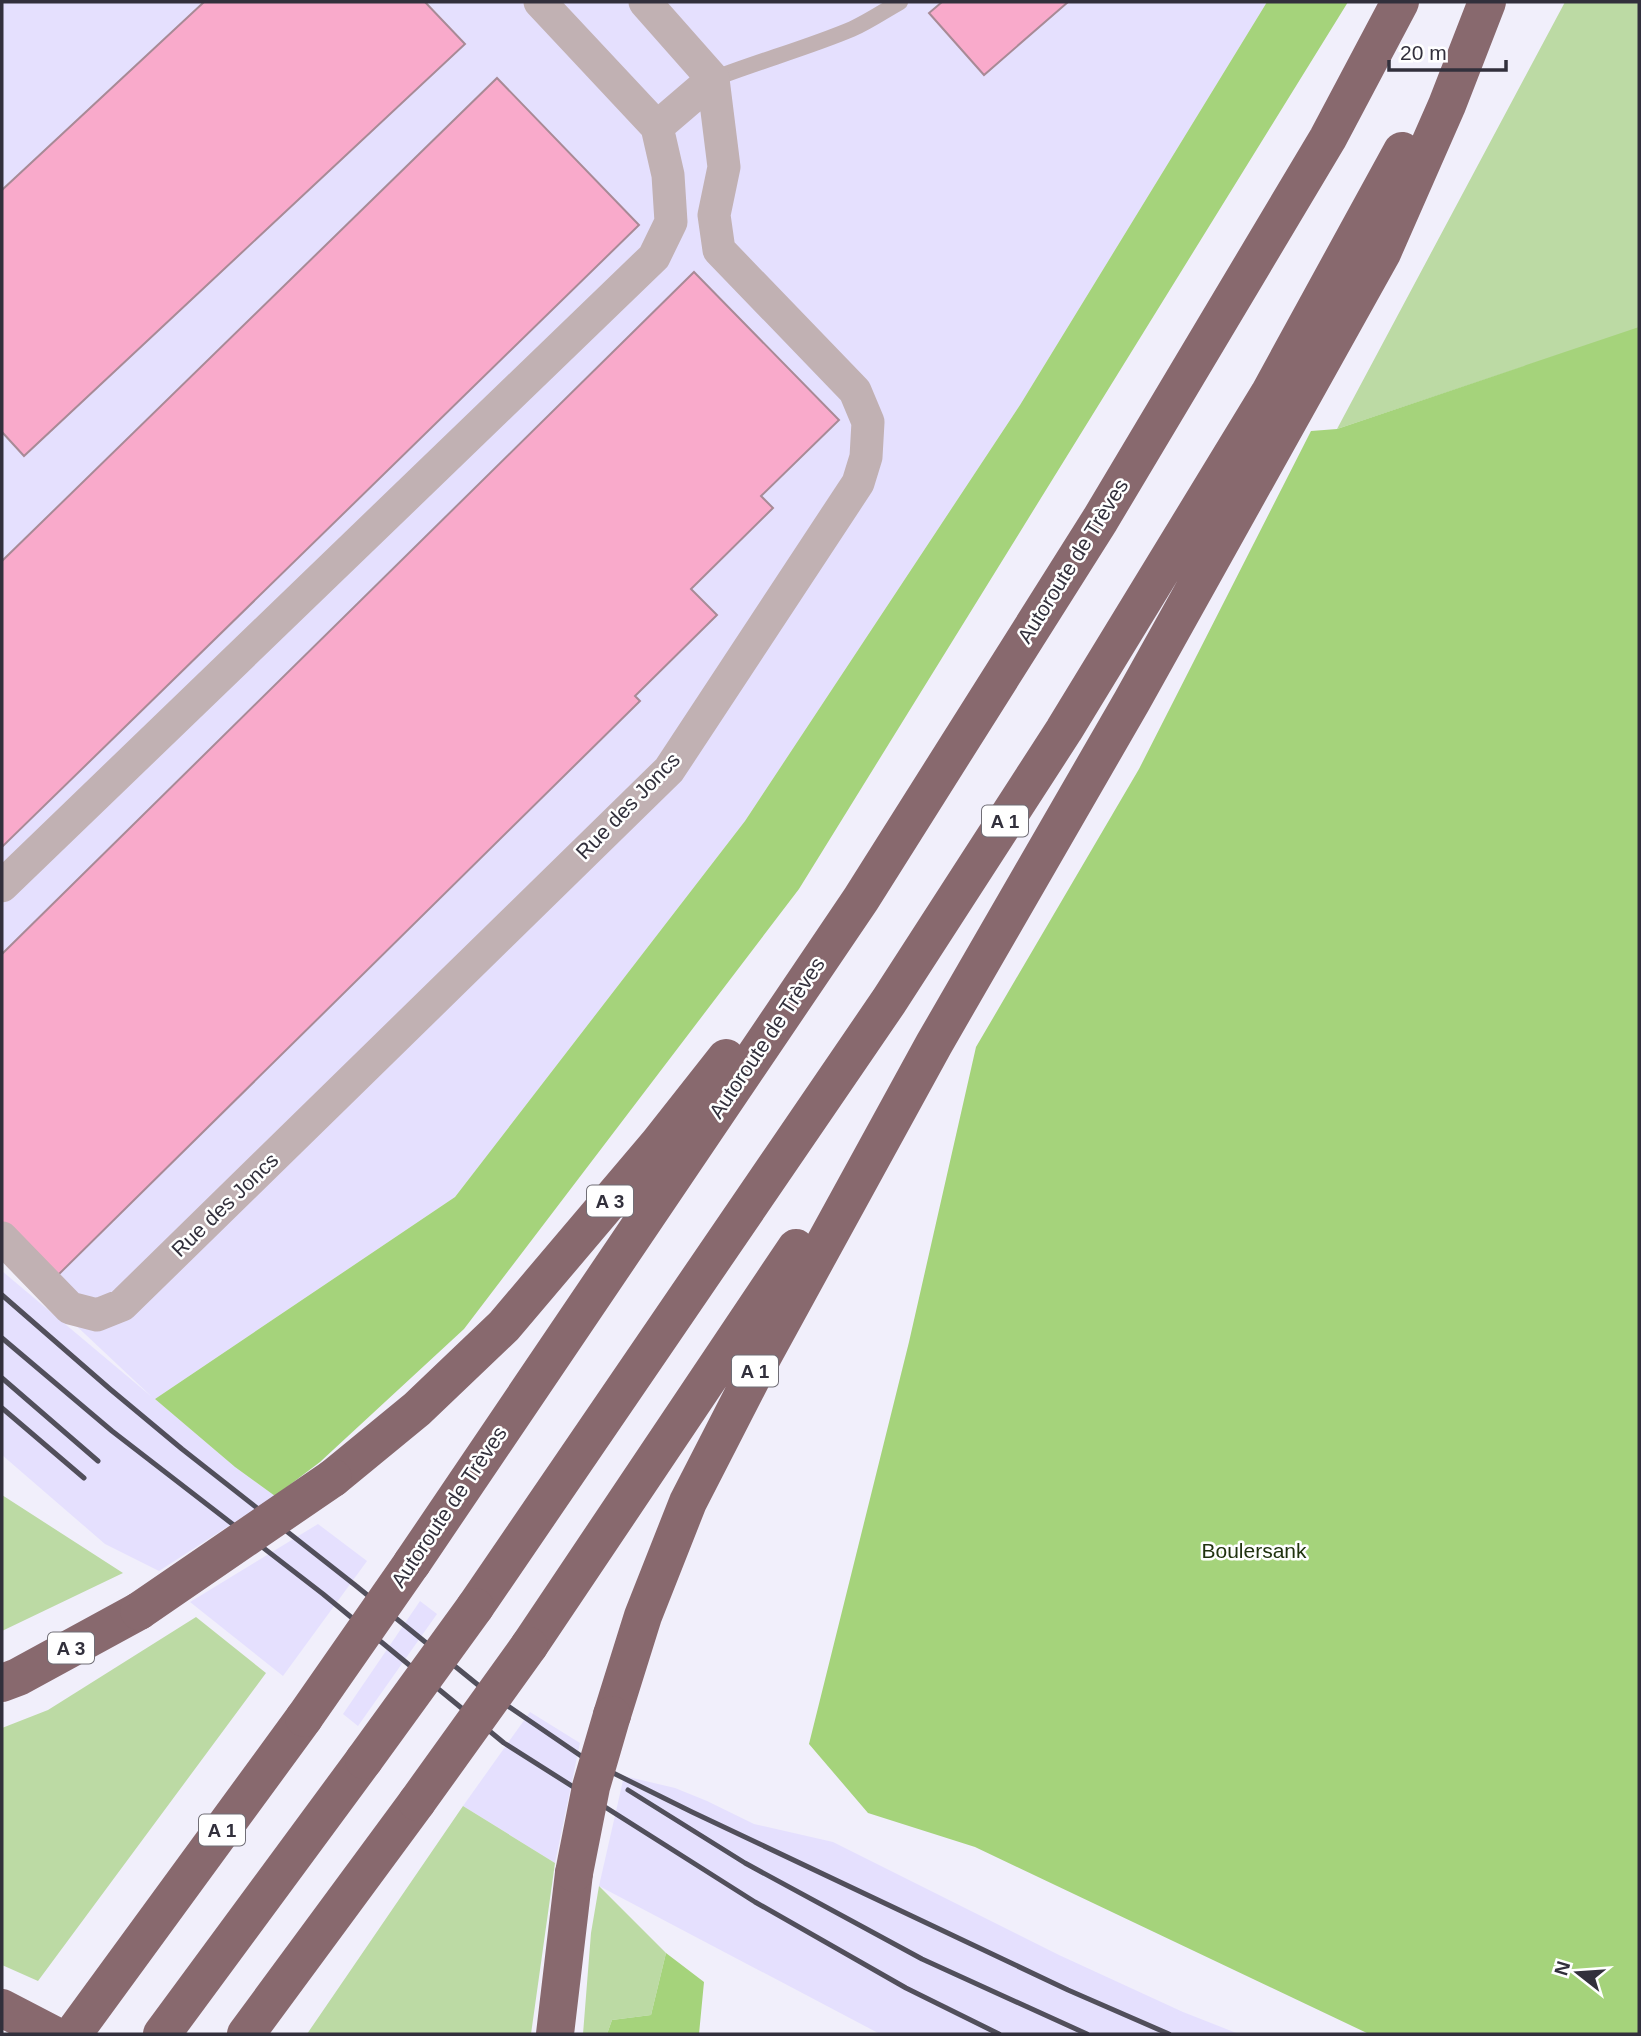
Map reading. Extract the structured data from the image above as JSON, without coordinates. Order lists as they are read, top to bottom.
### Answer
{
  "streets": {
    "highway": ["Autoroute de Trèves", "A 1", "A 3"],
    "street": ["Rue des Joncs"]
  },
  "crossings": [
    ["Autoroute de Trèves", "A 3"]
  ],
  "parks": ["Boulersank"],
  "scale_bar": "20 m",
  "north": "left"
}
